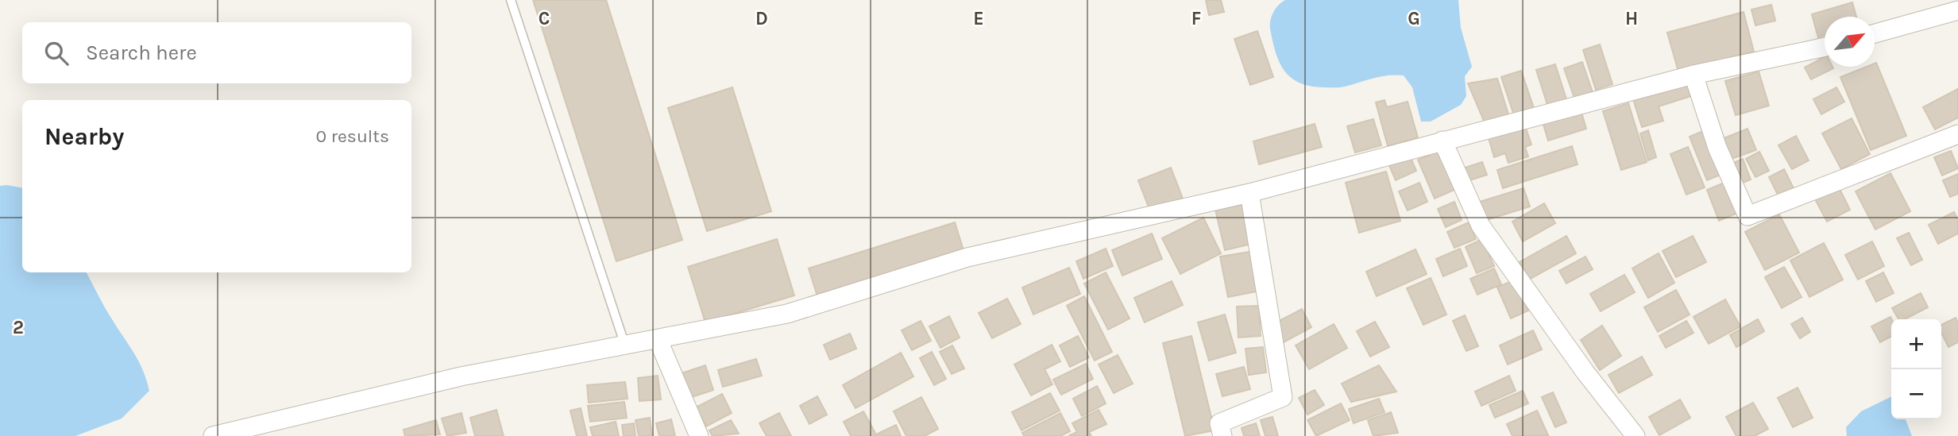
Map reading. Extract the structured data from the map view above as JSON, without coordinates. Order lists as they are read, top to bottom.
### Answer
{
  "north": "top right",
  "page": {
    "search": "Search here",
    "heading": ["Nearby", "0 results"],
    "map_buttons": ["+", "−"]
  },
  "grid": {
    "columns": [
      "C",
      "D",
      "E",
      "F",
      "G",
      "H"
    ],
    "rows": ["2"]
  }
}
